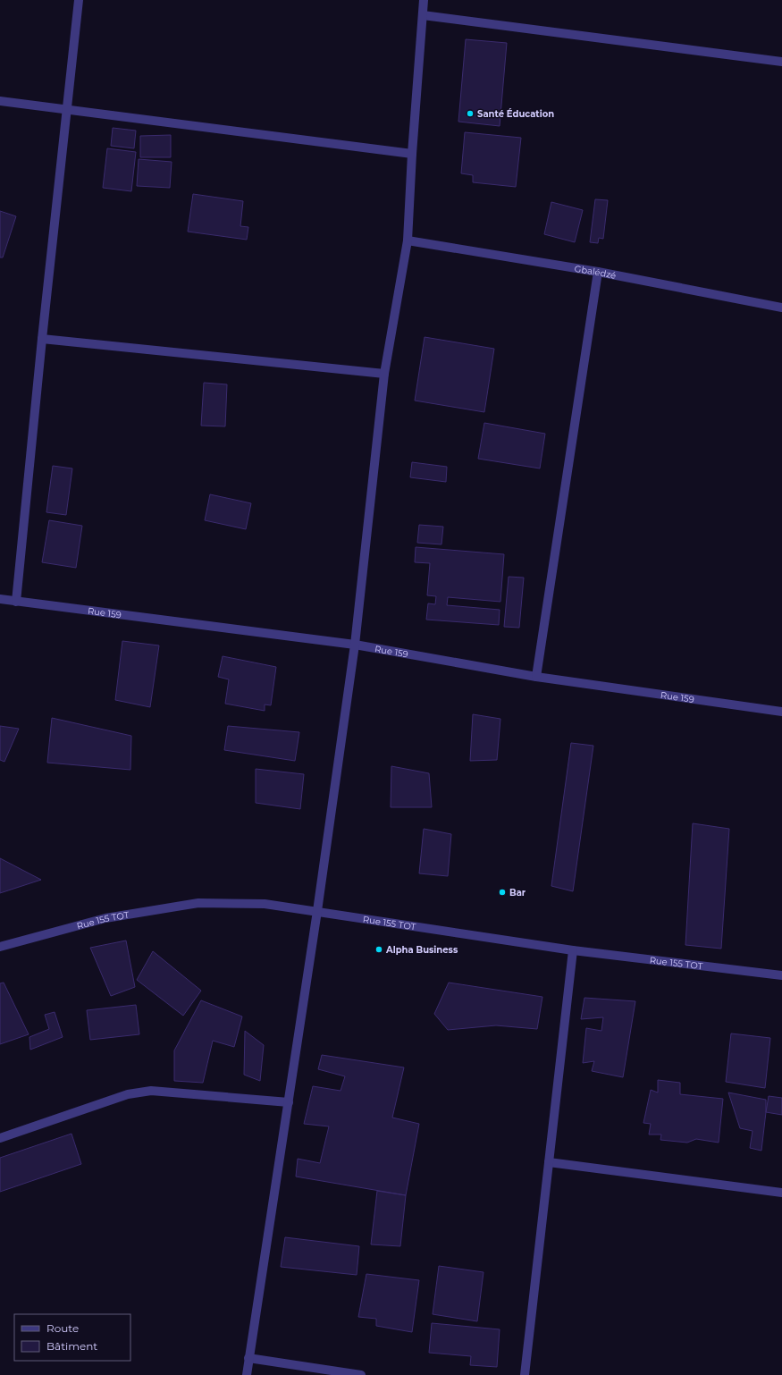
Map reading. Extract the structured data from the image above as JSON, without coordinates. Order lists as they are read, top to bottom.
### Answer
{
  "streets": {
    "street": ["Gbalédzé", "Rue 159", "Rue 155 TOT"]
  },
  "places": ["Santé Éducation", "Bar", "Alpha Business"],
  "legend": ["Route", "Bâtiment"]
}
